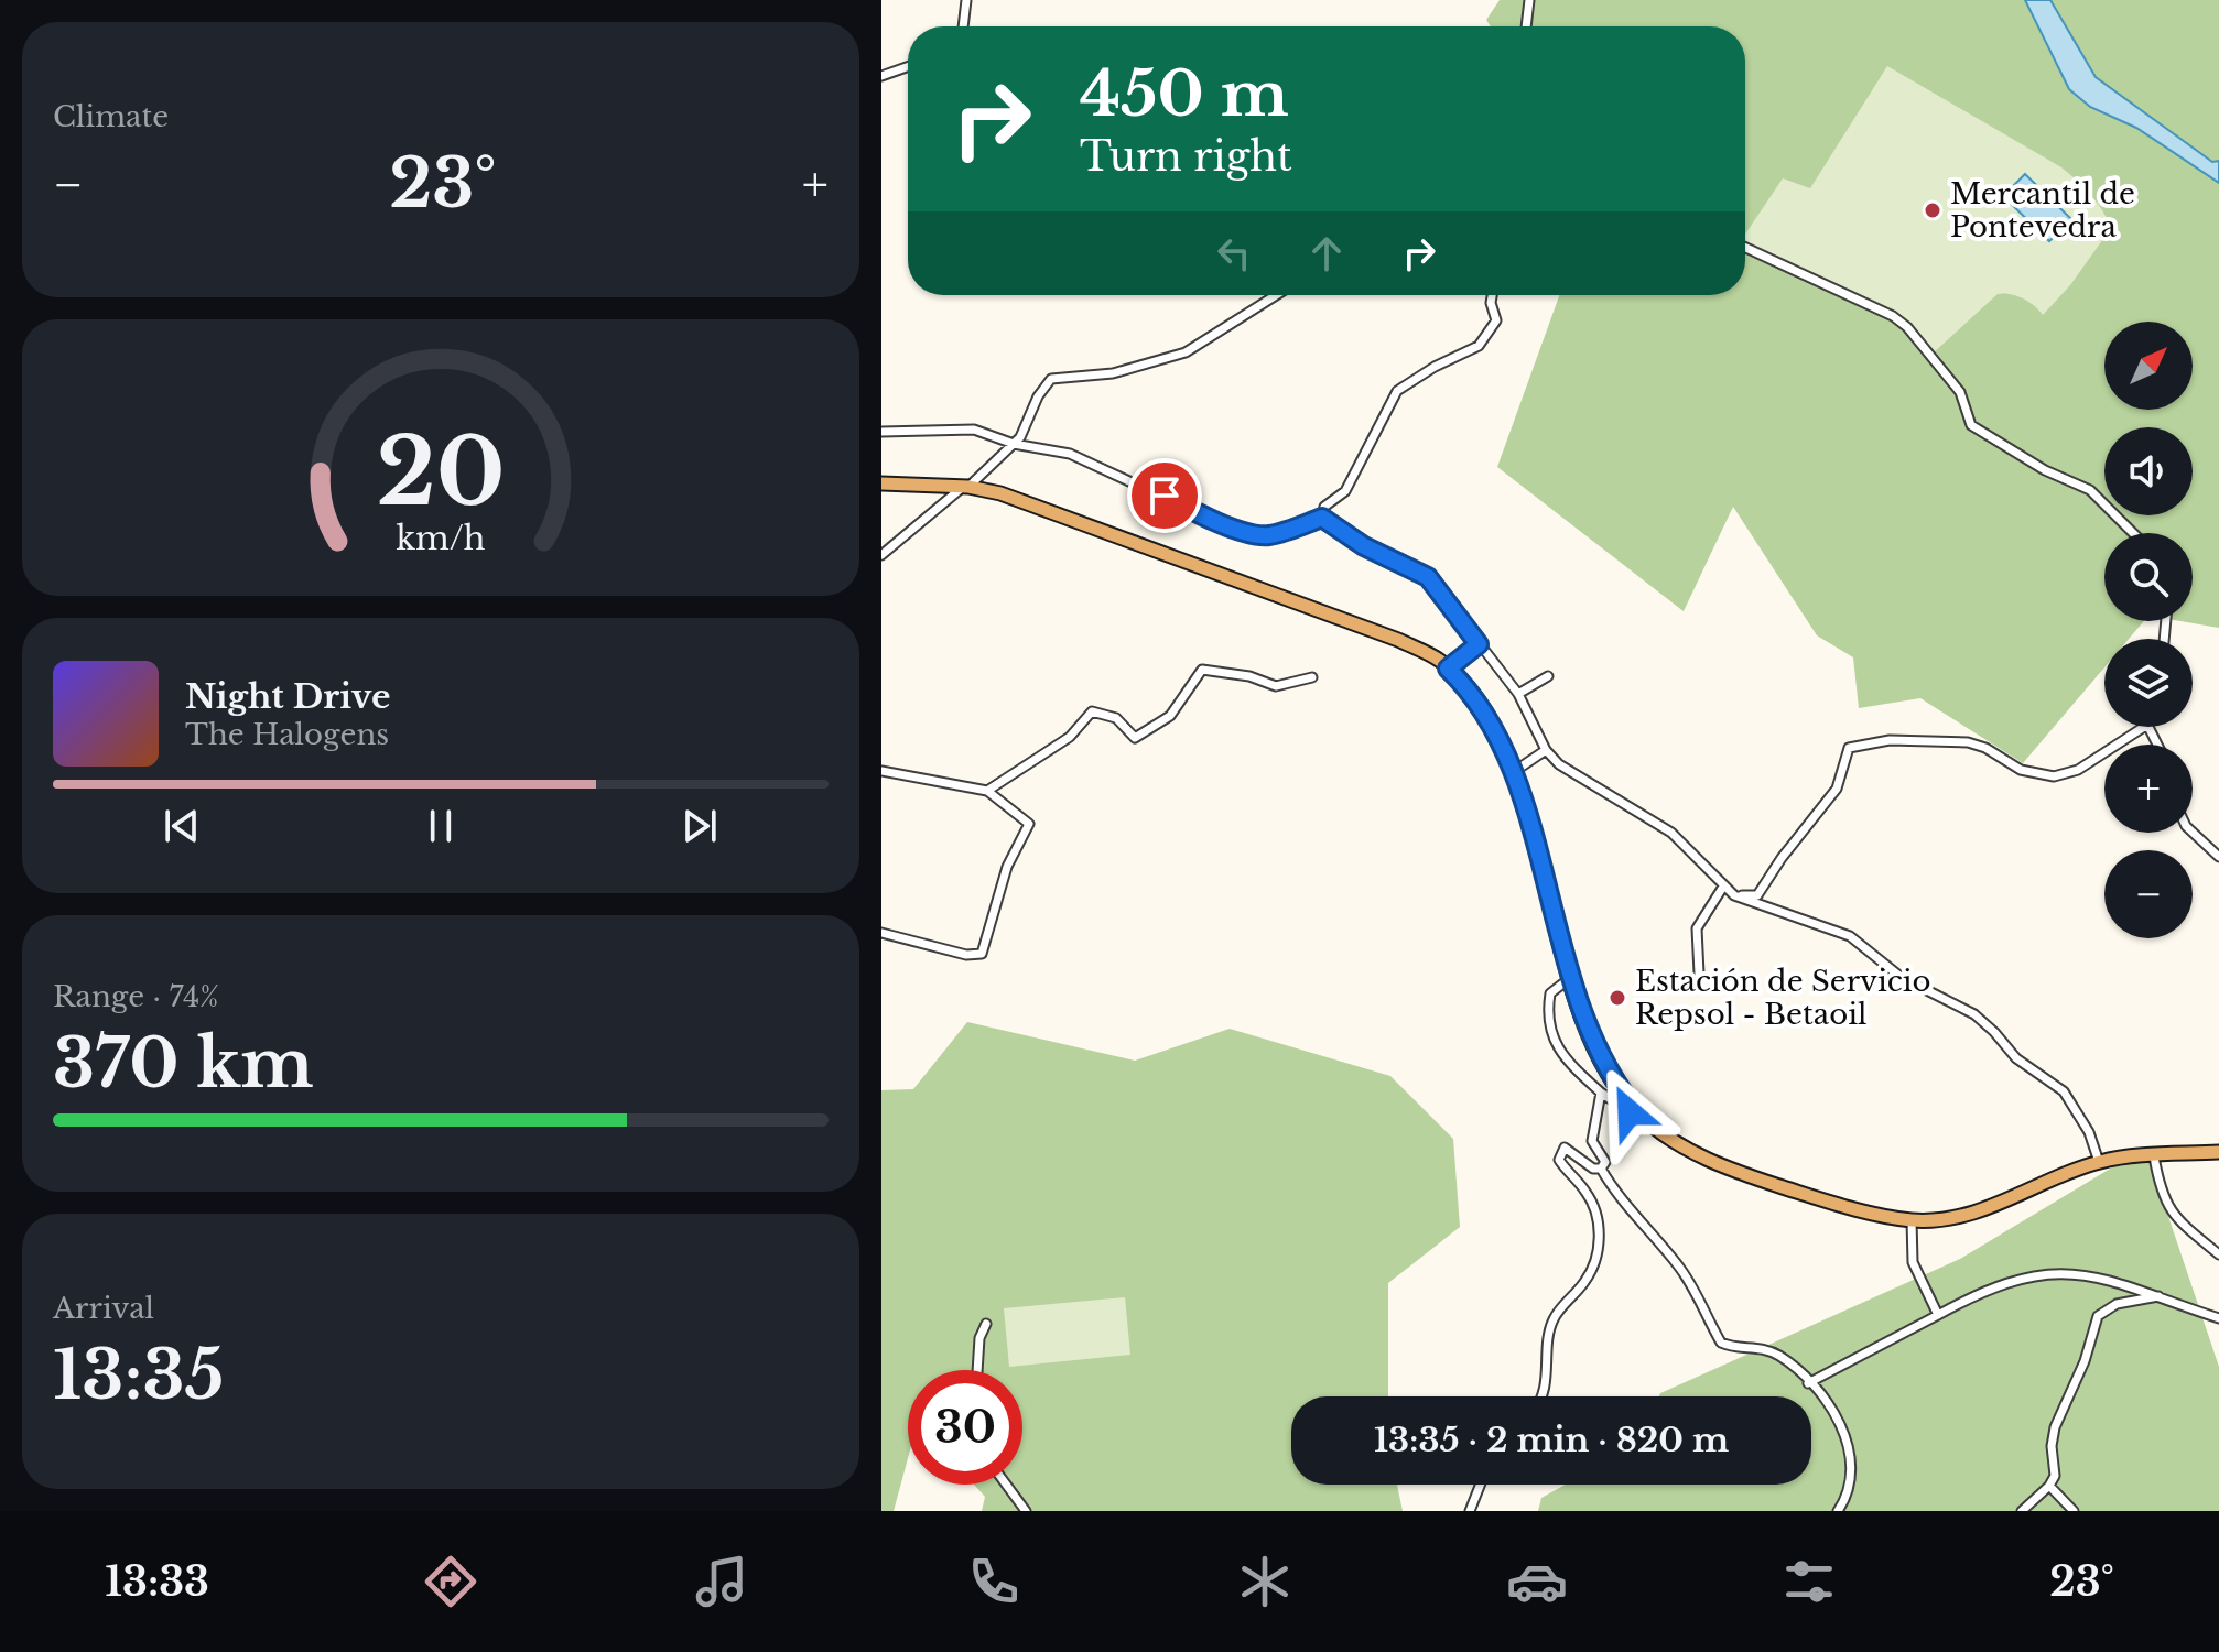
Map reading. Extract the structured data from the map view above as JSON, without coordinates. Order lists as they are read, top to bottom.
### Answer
{
  "places": ["Mercantil de Pontevedra", "Estación de Servicio Repsol - Betaoil"],
  "north": "top right",
  "page": {
    "tile": [
      "Climate",
      ["Range · 74%", "370 km"],
      ["Arrival", "13:35"]
    ],
    "turn": ["450 m", "Turn right"],
    "heat": ["−", "23°", "+"],
    "map_buttons": ["+", "−"],
    "song": ["Night Drive", "The Halogens"],
    "limit": "30",
    "trip": "13:35 · 2 min · 820 m",
    "tabs": ["13:33", "23°"],
    "gauge": ["20", "km/h"]
  }
}
